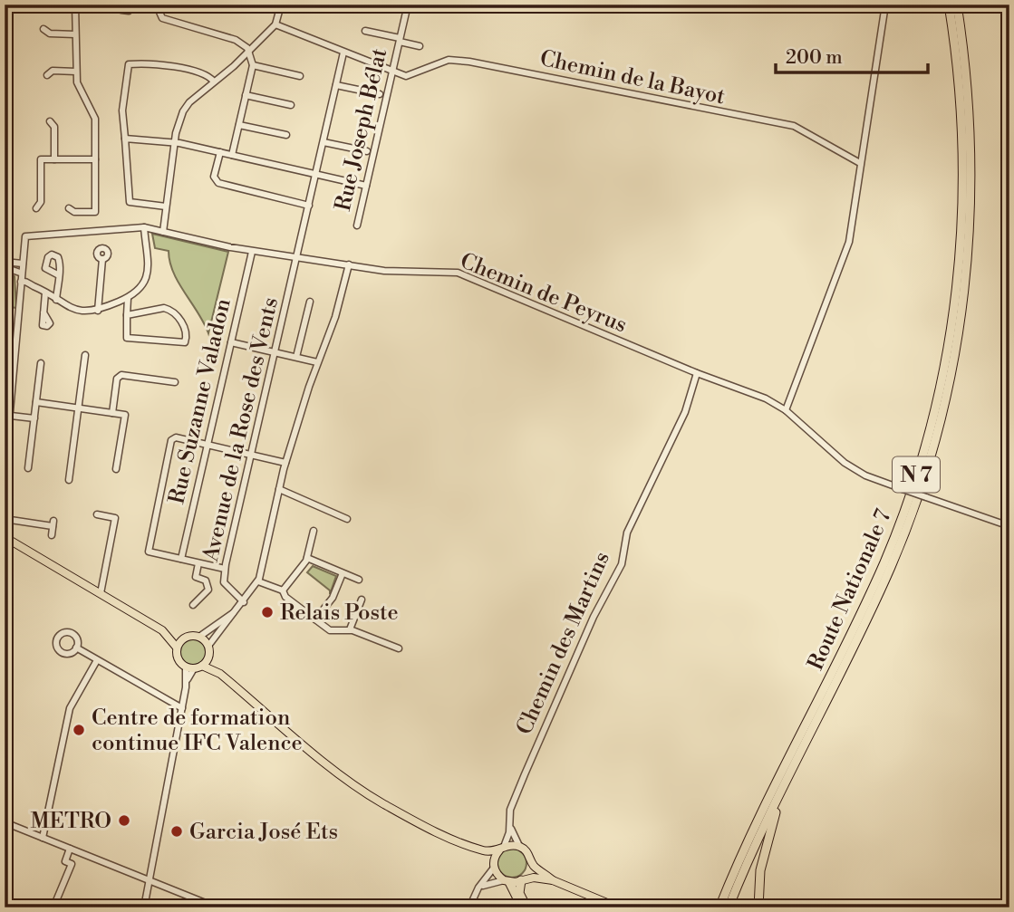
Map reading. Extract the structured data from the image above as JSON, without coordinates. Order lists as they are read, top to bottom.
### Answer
{
  "streets": {
    "highway": ["N 7", "Route Nationale 7"],
    "street": [
      "Chemin de la Bayot",
      "Rue Joseph Bélat",
      "Chemin de Peyrus",
      "Rue Suzanne Valadon",
      "Avenue de la Rose des Vents",
      "Chemin des Martins"
    ]
  },
  "crossings": [
    ["Chemin de la Bayot", "Rue Joseph Bélat"],
    ["Chemin de Peyrus", "Rue Suzanne Valadon"],
    ["Chemin de Peyrus", "Avenue de la Rose des Vents"],
    ["Chemin de Peyrus", "Chemin des Martins"]
  ],
  "places": [
    "Relais Poste",
    "Centre de formation continue IFC Valence",
    "METRO",
    "Garcia José Ets"
  ],
  "scale_bar": "200 m"
}
